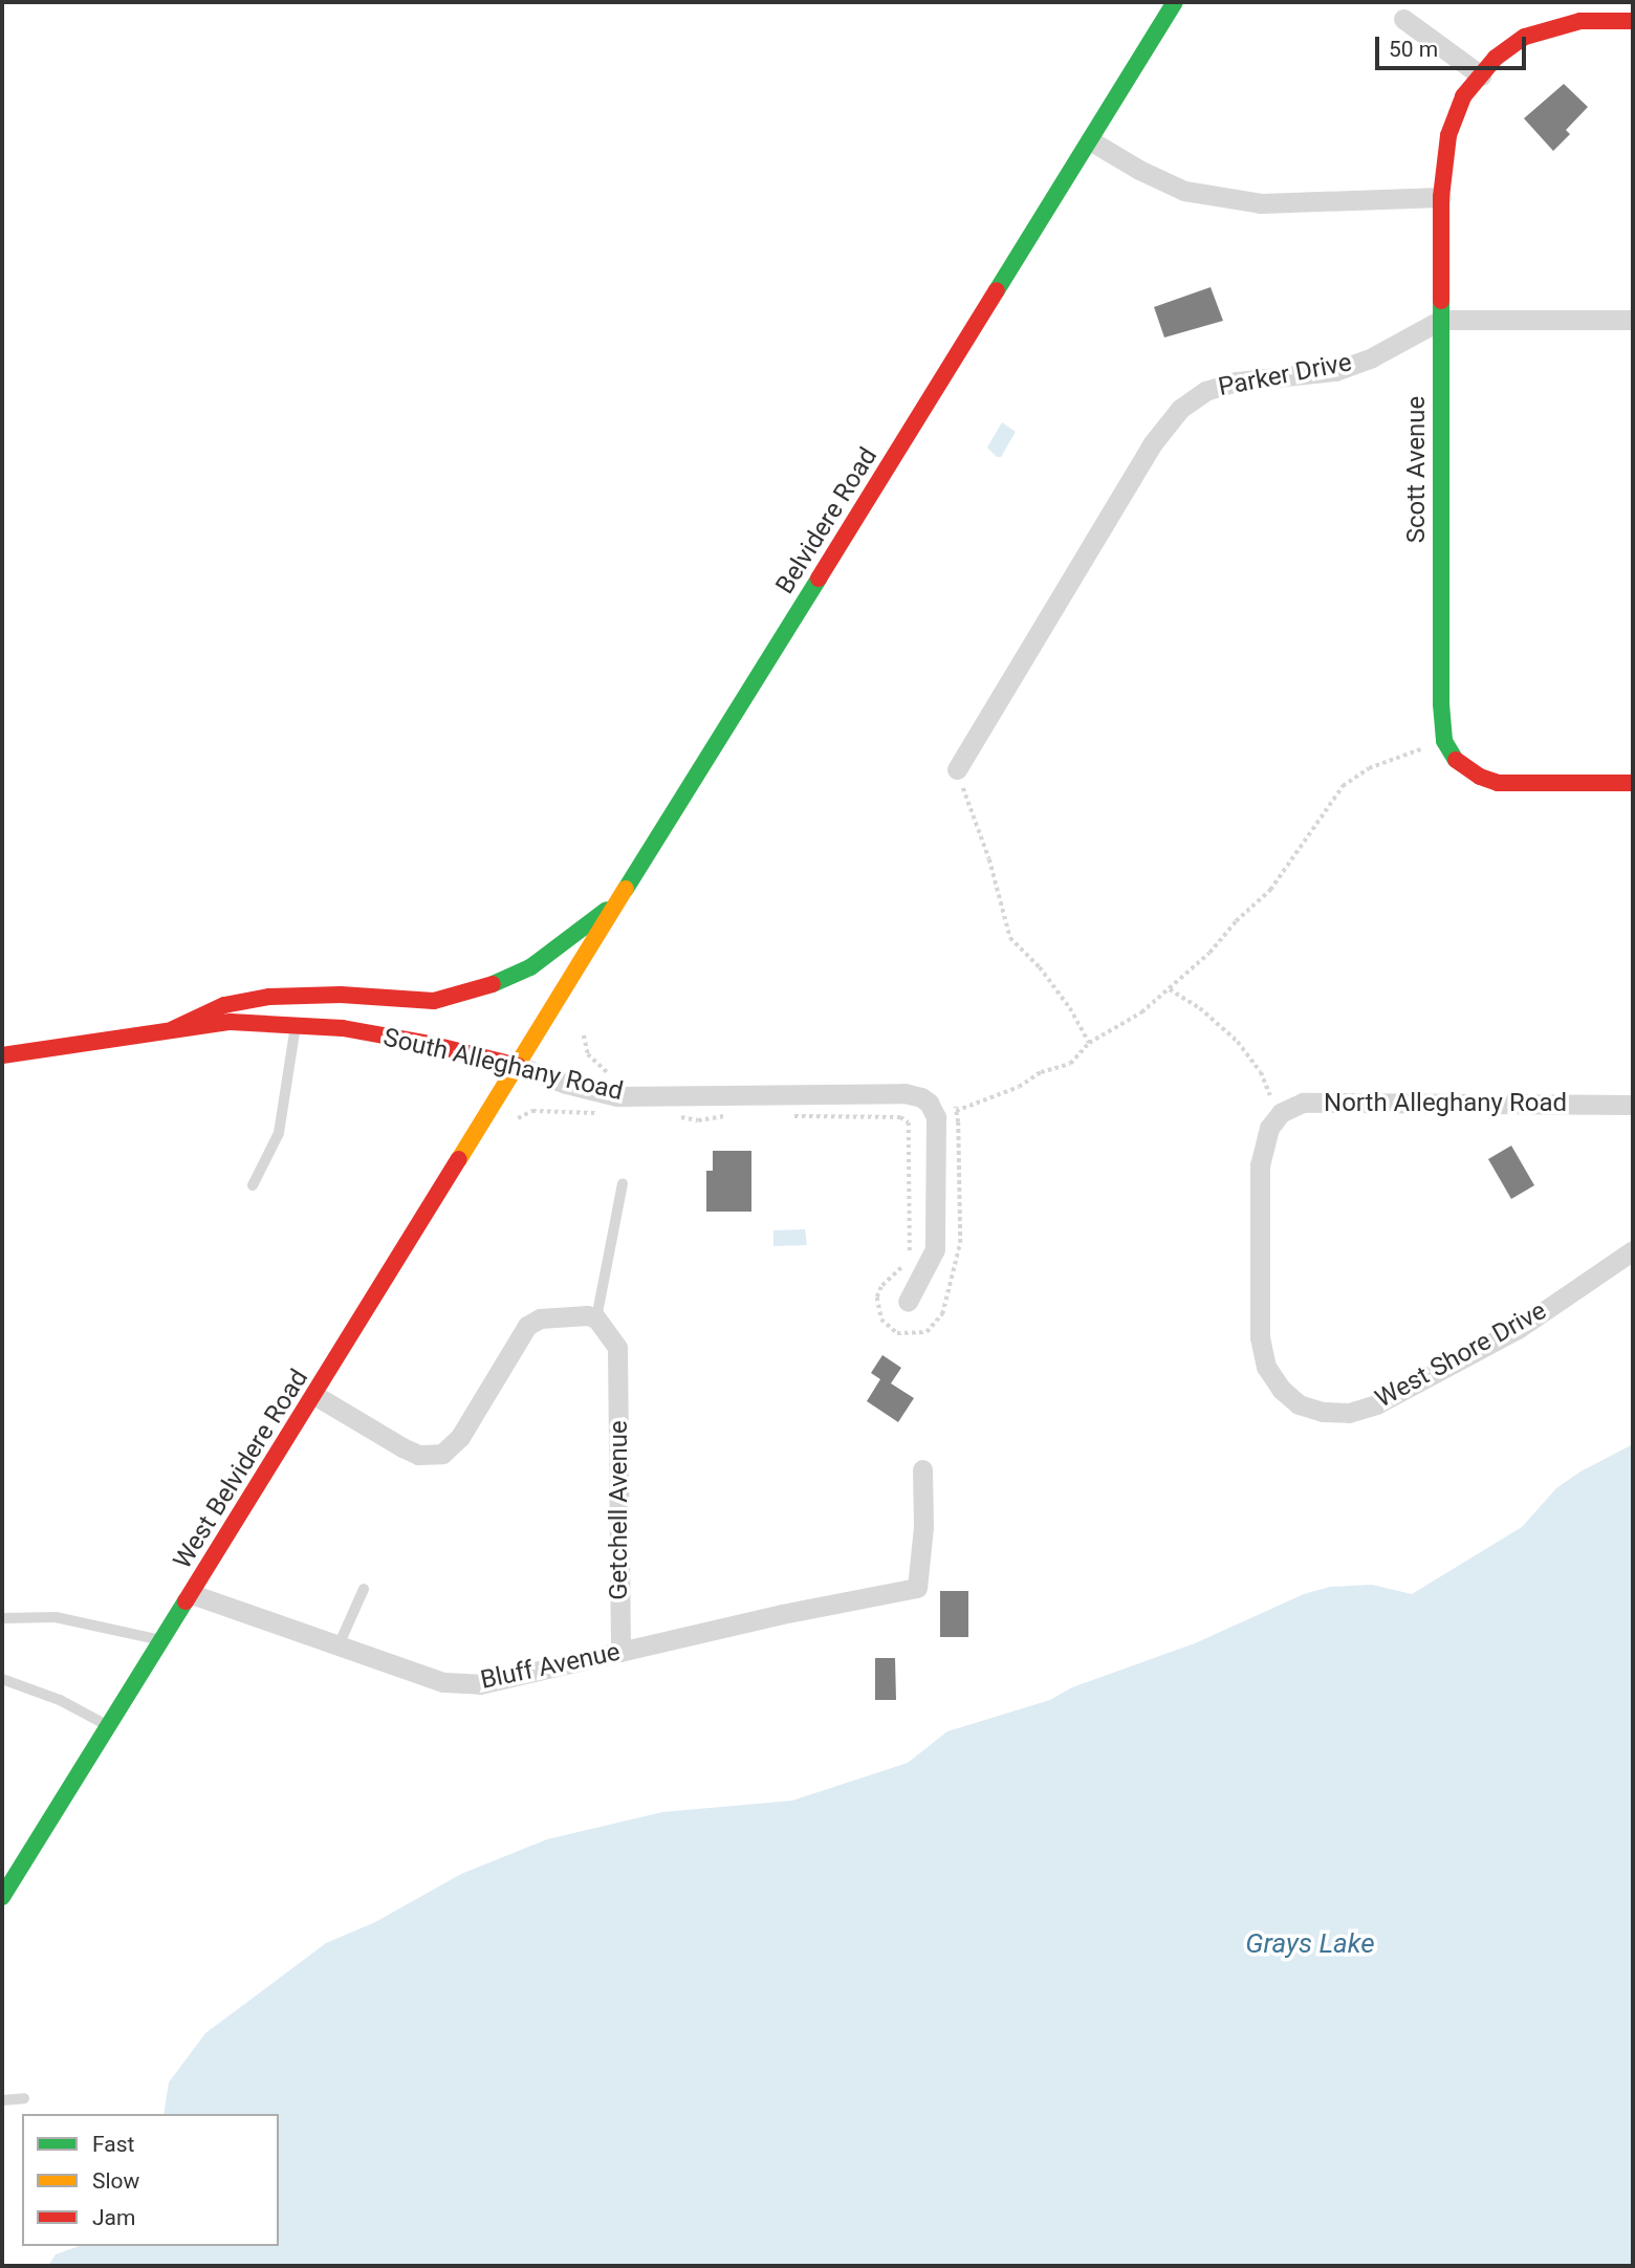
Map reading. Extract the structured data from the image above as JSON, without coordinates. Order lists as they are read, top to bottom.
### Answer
{
  "streets": {
    "main road": [
      "Scott Avenue",
      "Belvidere Road",
      "South Alleghany Road",
      "West Belvidere Road"
    ],
    "street": [
      "Parker Drive",
      "North Alleghany Road",
      "West Shore Drive",
      "Getchell Avenue",
      "Bluff Avenue"
    ]
  },
  "crossings": [
    ["Parker Drive", "Scott Avenue"],
    ["Belvidere Road", "South Alleghany Road"],
    ["Belvidere Road", "West Belvidere Road"],
    ["South Alleghany Road", "West Belvidere Road"],
    ["North Alleghany Road", "West Shore Drive"],
    ["West Belvidere Road", "Bluff Avenue"],
    ["Getchell Avenue", "Bluff Avenue"]
  ],
  "water": ["Grays Lake"],
  "legend": ["Fast", "Slow", "Jam"],
  "scale_bar": "50 m"
}
